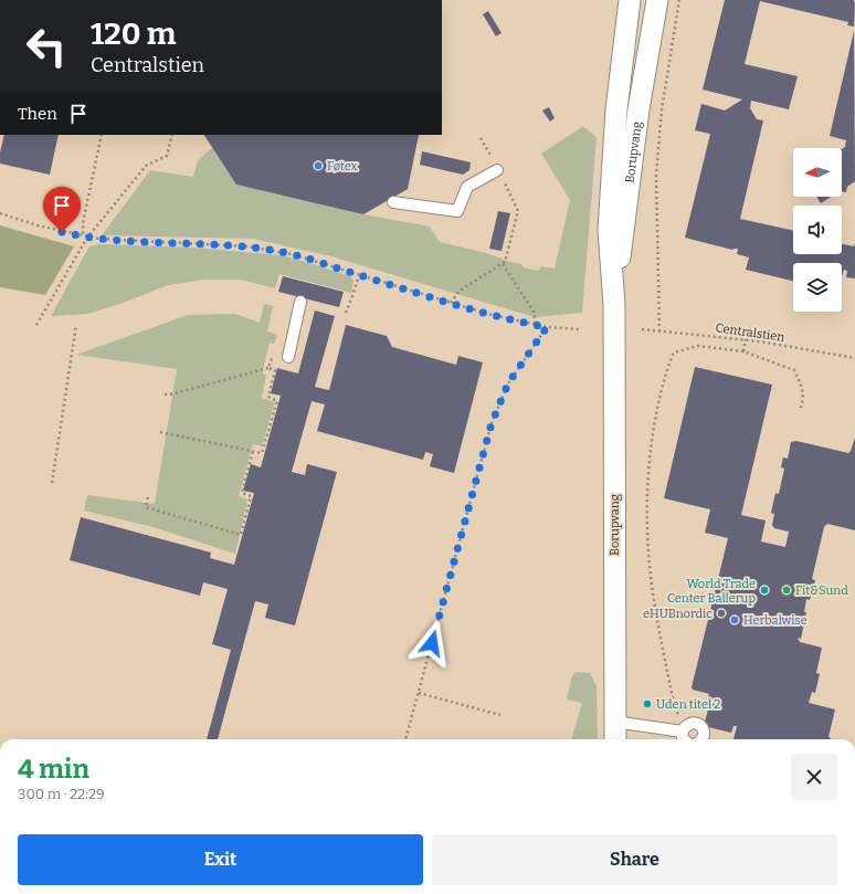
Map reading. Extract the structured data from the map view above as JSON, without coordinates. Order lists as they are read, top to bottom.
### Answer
{
  "streets": {
    "street": ["Borupvang"],
    "path": ["Centralstien"]
  },
  "places": [
    "Føtex",
    "World Trade Center Ballerup",
    "Fit&Sund",
    "eHUBnordic",
    "Herbalwise",
    "Uden titel 2"
  ],
  "north": "left",
  "page": {
    "turn": ["120 m", "Centralstien"],
    "then": "Then",
    "heading": ["4 min", "300 m · 22:29"],
    "buttons": ["Exit", "Share"]
  }
}
